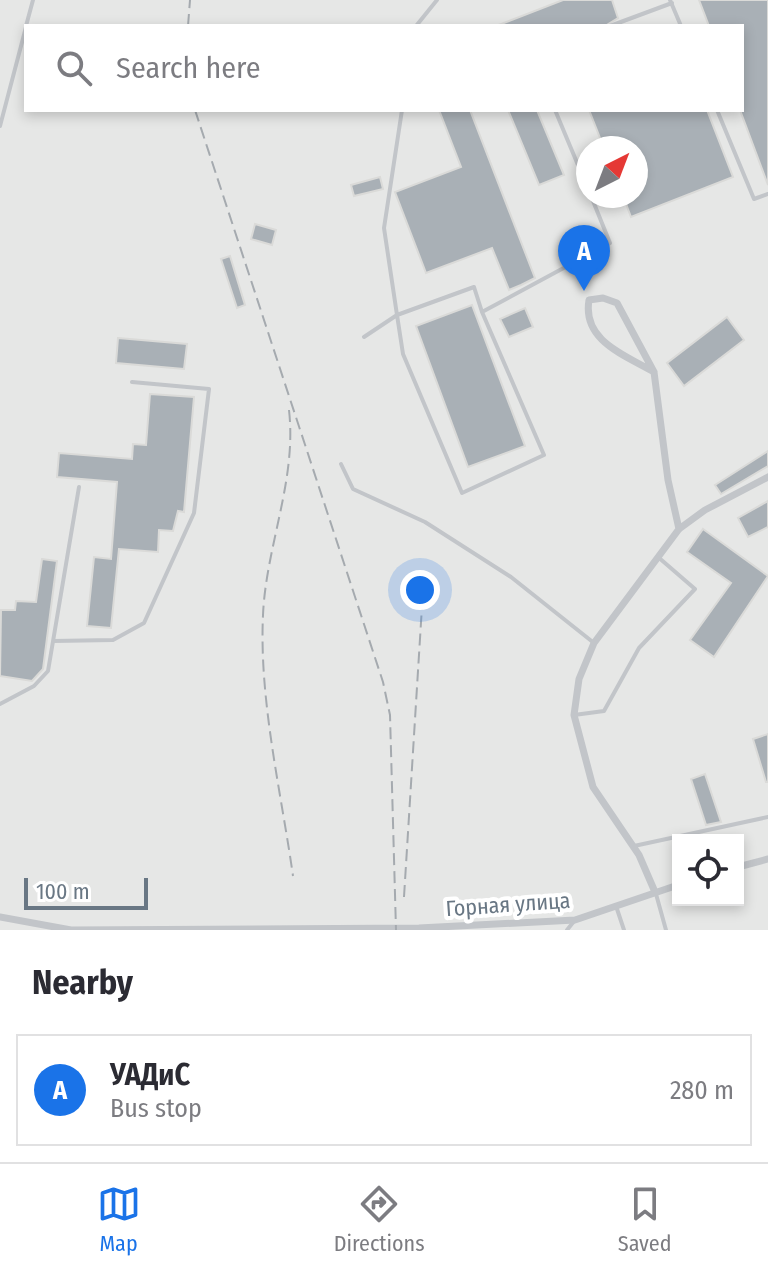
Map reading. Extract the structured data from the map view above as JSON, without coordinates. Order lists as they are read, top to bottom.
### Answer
{
  "streets": {
    "street": ["Горная улица"]
  },
  "scale_bar": "100 m",
  "north": "top right",
  "page": {
    "search": "Search here",
    "pins": "A",
    "scale": "100 m",
    "heading": "Nearby",
    "list": [
      {
        "mark": "A",
        "name": "УАДиС",
        "note": "Bus stop",
        "value": "280 m"
      }
    ],
    "nav": ["Map", "Directions", "Saved"]
  }
}
